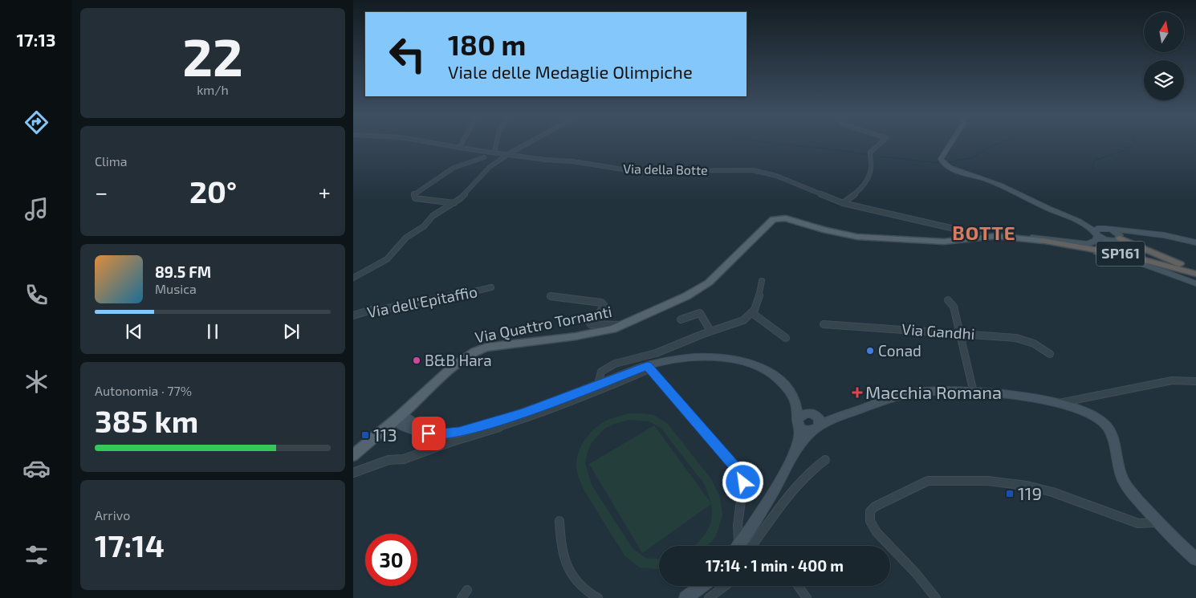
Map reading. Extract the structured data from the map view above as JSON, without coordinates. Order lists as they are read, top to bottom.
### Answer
{
  "streets": {
    "highway": ["SP161"],
    "main road": ["Via Quattro Tornanti"],
    "street": ["Via della Botte", "Via dell'Epitaffio", "Via Gandhi"]
  },
  "crossings": [
    ["Via della Botte", "Via Quattro Tornanti"],
    ["SP161", "Via Quattro Tornanti"]
  ],
  "districts": ["BOTTE"],
  "places": {
    "other": ["Conad", "B&B Hara"],
    "health": ["Macchia Romana"],
    "transit": ["113", "119"]
  },
  "north": "top",
  "page": {
    "tabs": "17:13",
    "tile": [
      ["22", "km/h"],
      "Clima",
      ["Autonomia · 77%", "385 km"],
      ["Arrivo", "17:14"]
    ],
    "turn": ["180 m", "Viale delle Medaglie Olimpiche"],
    "heat": ["−", "20°", "+"],
    "song": ["89.5 FM", "Musica"],
    "limit": "30",
    "trip": "17:14 · 1 min · 400 m"
  }
}
